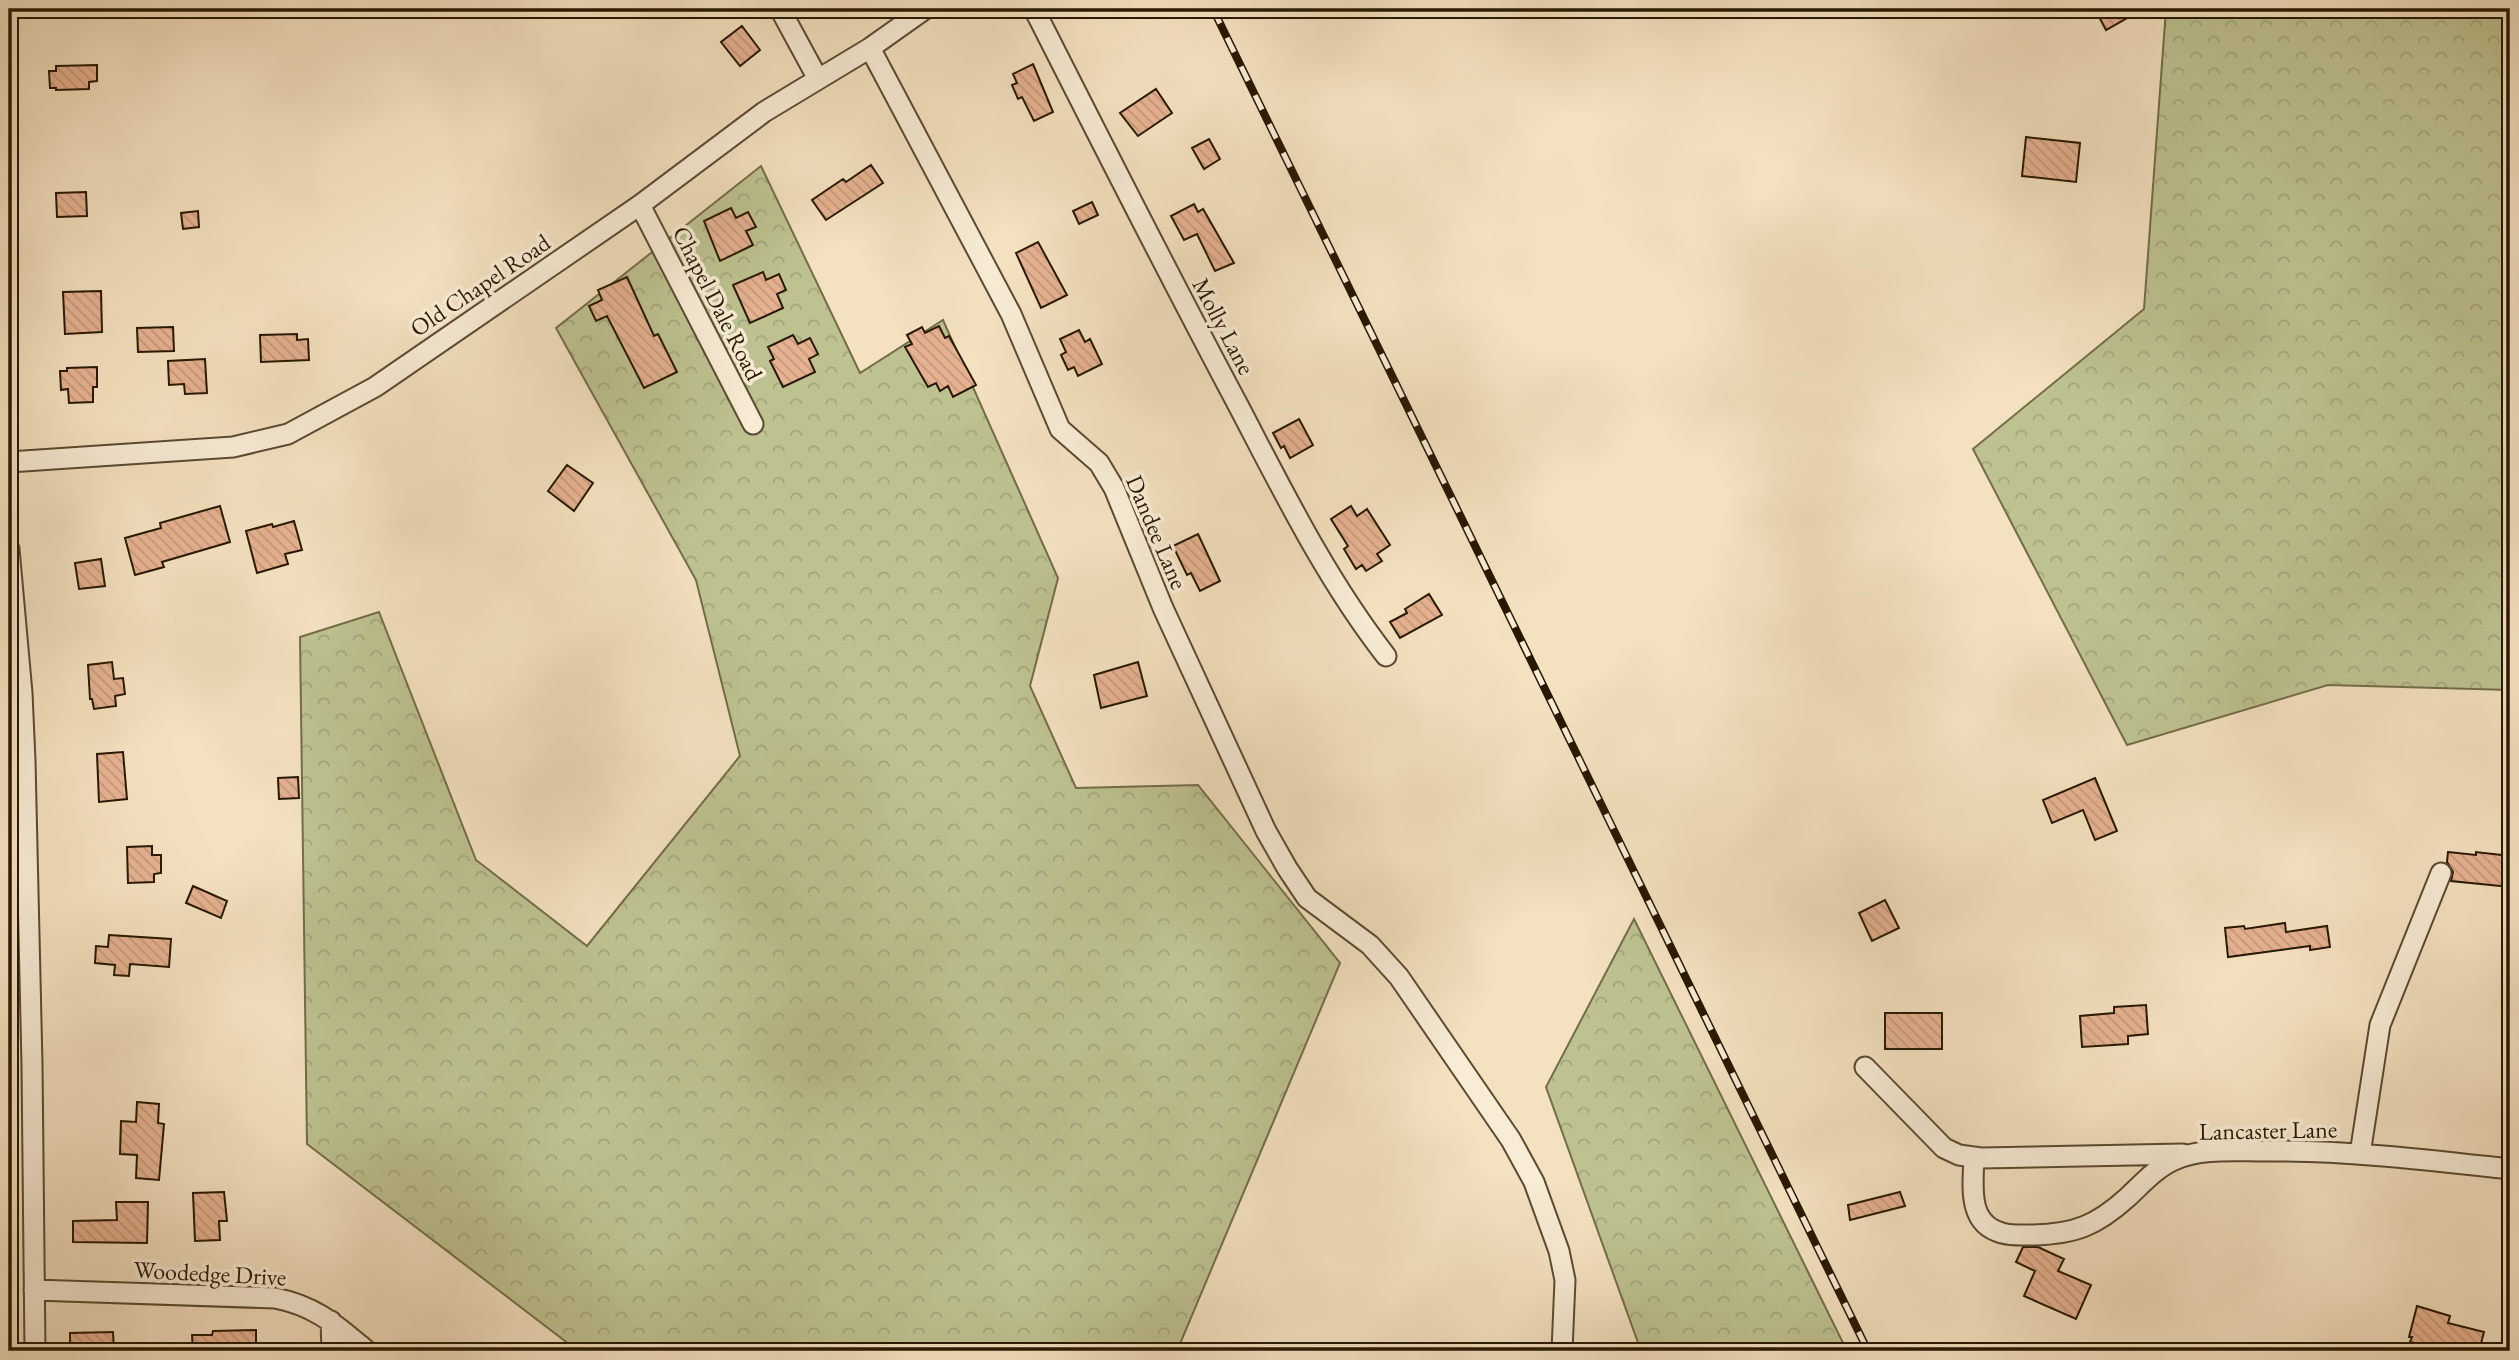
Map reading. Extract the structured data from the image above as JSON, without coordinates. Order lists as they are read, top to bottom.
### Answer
{
  "streets": {
    "street": [
      "Old Chapel Road",
      "Chapel Dale Road",
      "Molly Lane",
      "Dandee Lane",
      "Lancaster Lane",
      "Woodedge Drive"
    ]
  },
  "crossings": [
    ["Old Chapel Road", "Chapel Dale Road"],
    ["Old Chapel Road", "Dandee Lane"]
  ]
}
